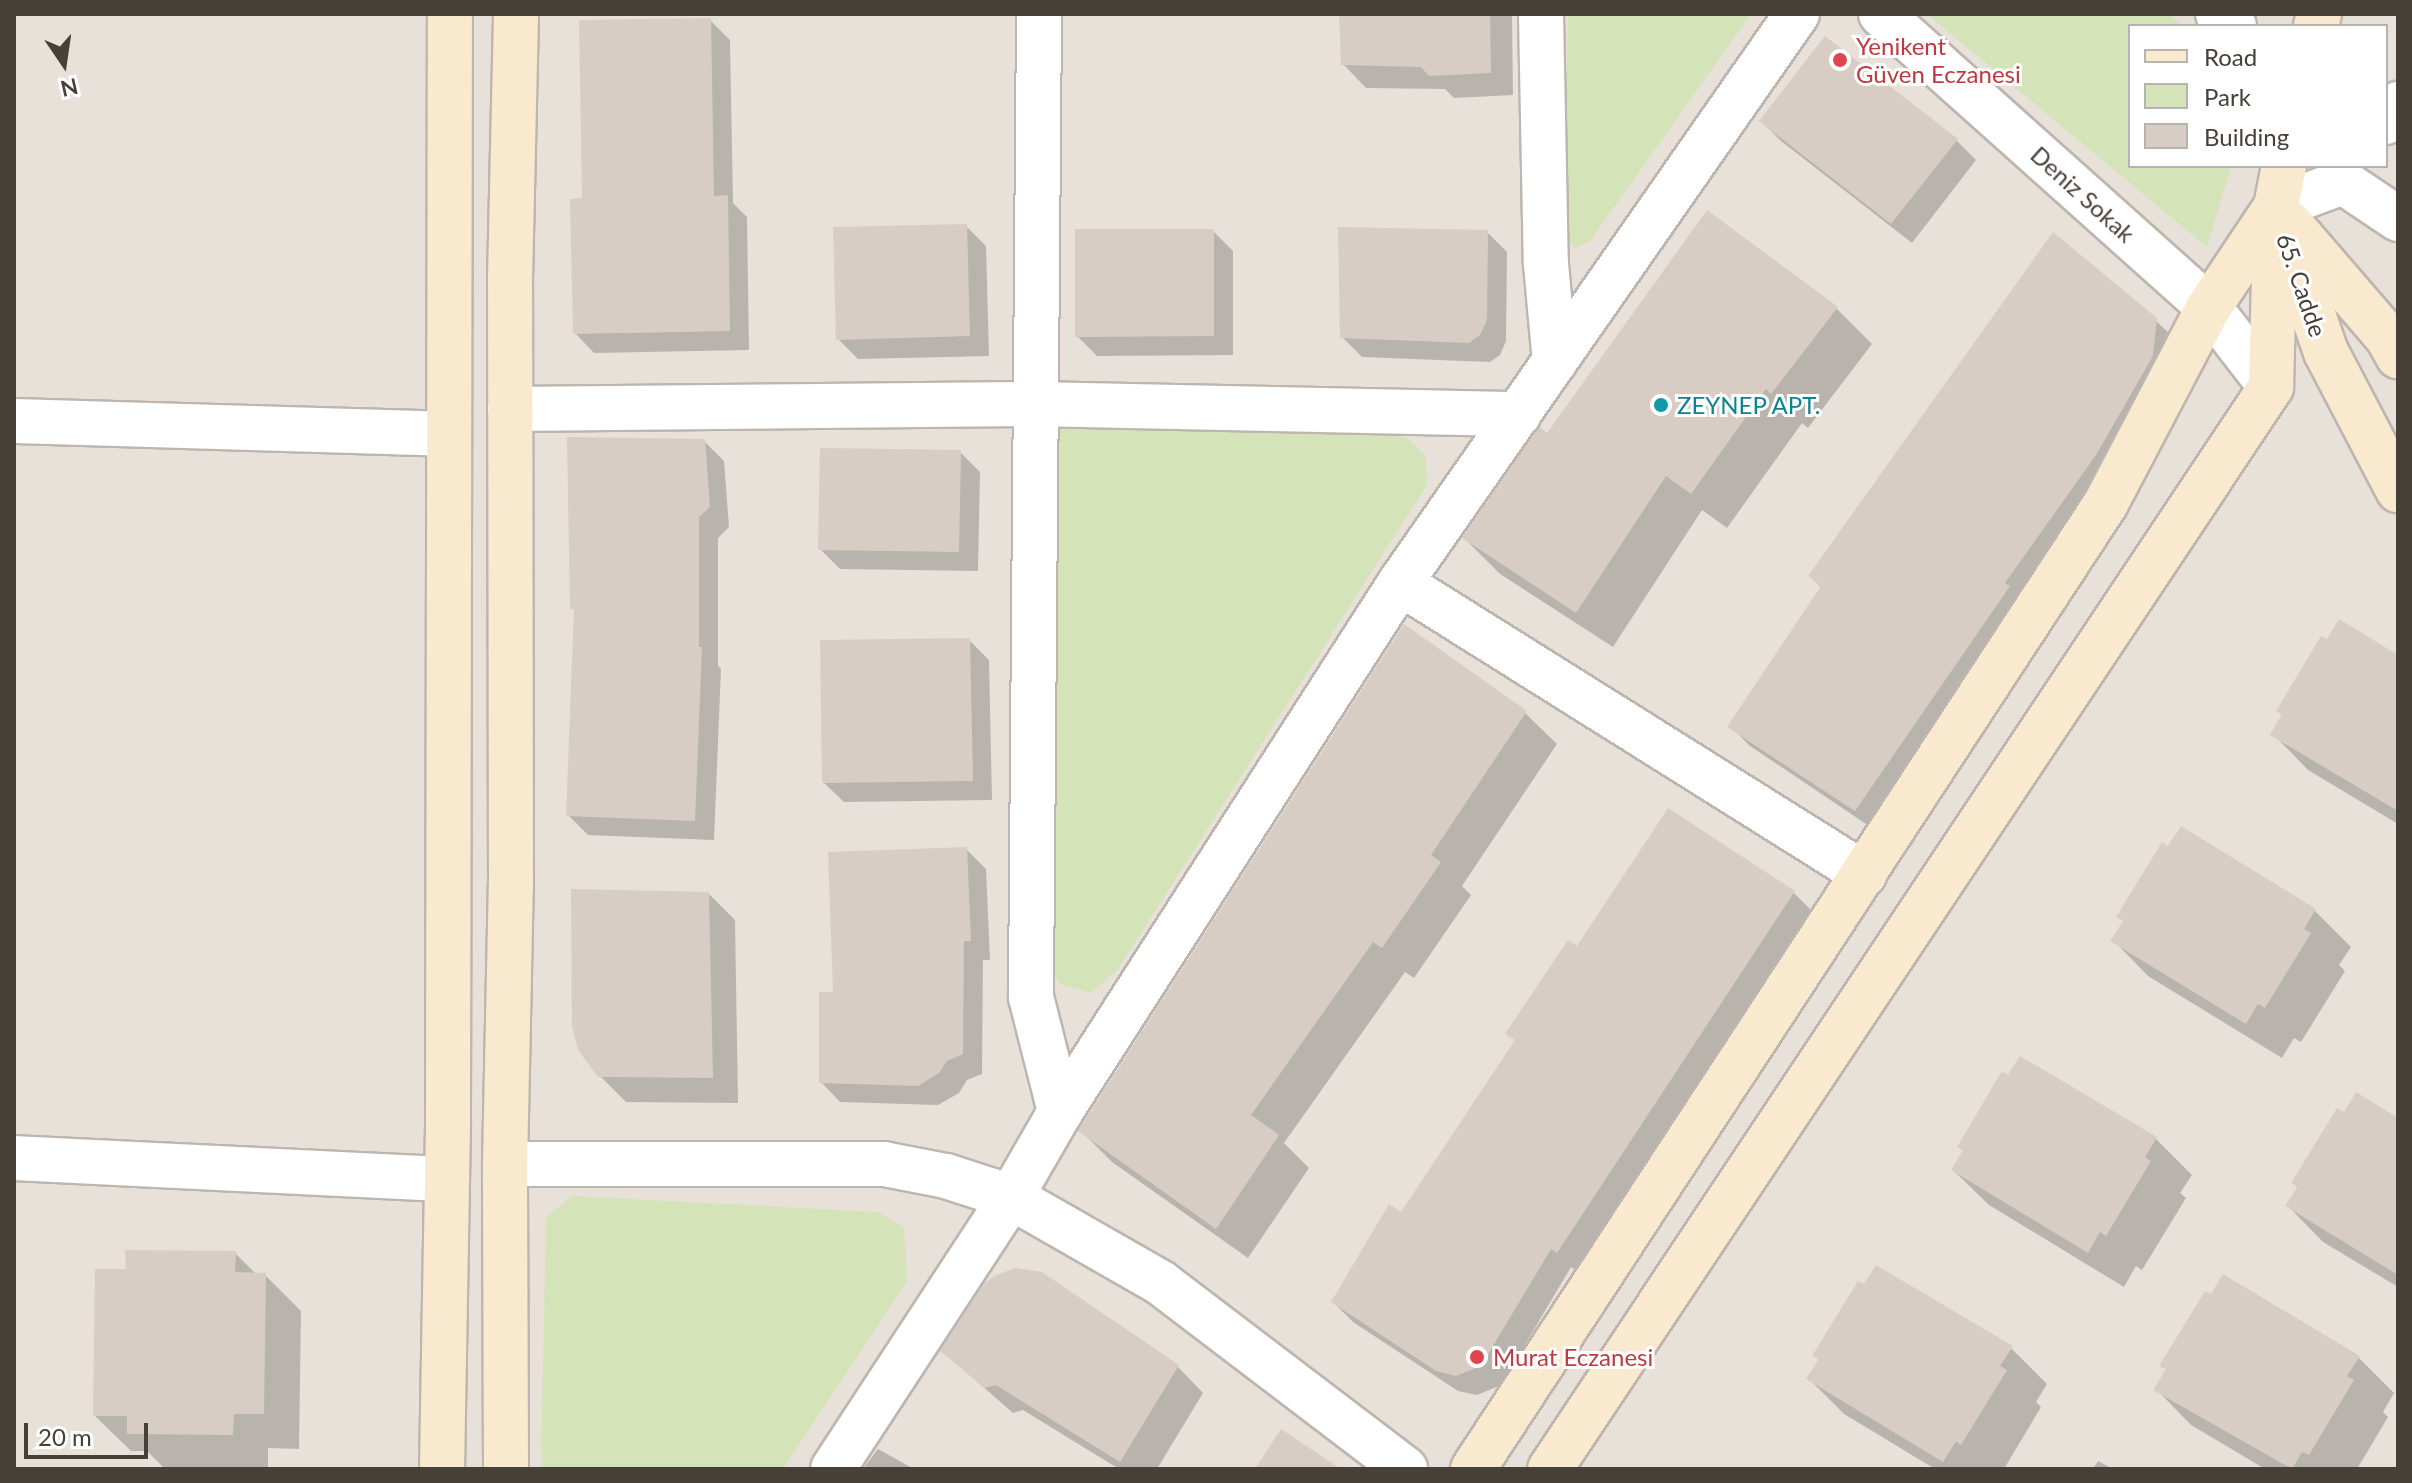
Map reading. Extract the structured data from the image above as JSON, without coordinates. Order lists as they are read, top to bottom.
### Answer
{
  "streets": {
    "main road": ["65. Cadde"],
    "street": ["Deniz Sokak"]
  },
  "places": ["Yenikent Güven Eczanesi", "ZEYNEP APT.", "Murat Eczanesi"],
  "legend": ["Road", "Park", "Building"],
  "scale_bar": "20 m",
  "north": "bottom"
}
